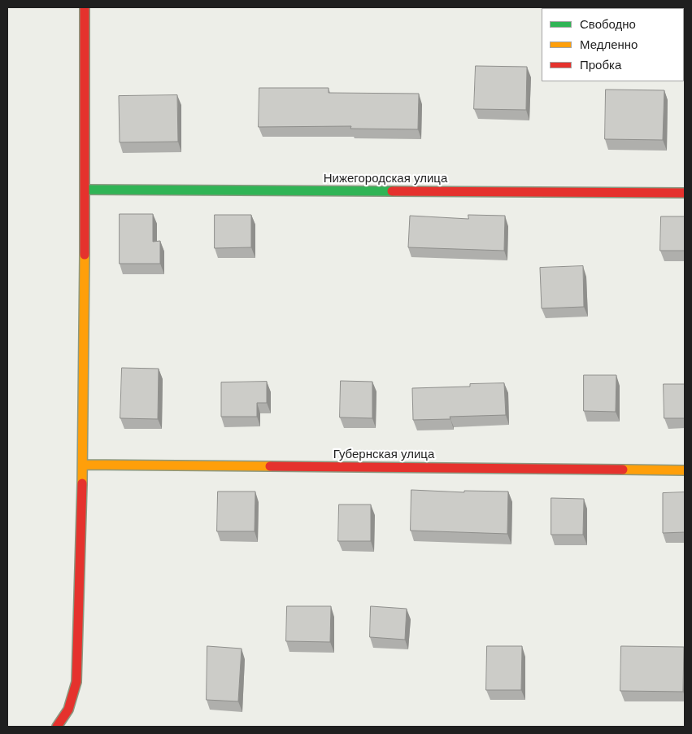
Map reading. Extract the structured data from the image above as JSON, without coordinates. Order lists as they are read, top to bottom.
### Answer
{
  "streets": {
    "street": ["Нижегородская улица", "Губернская улица"]
  },
  "legend": ["Свободно", "Медленно", "Пробка"]
}
